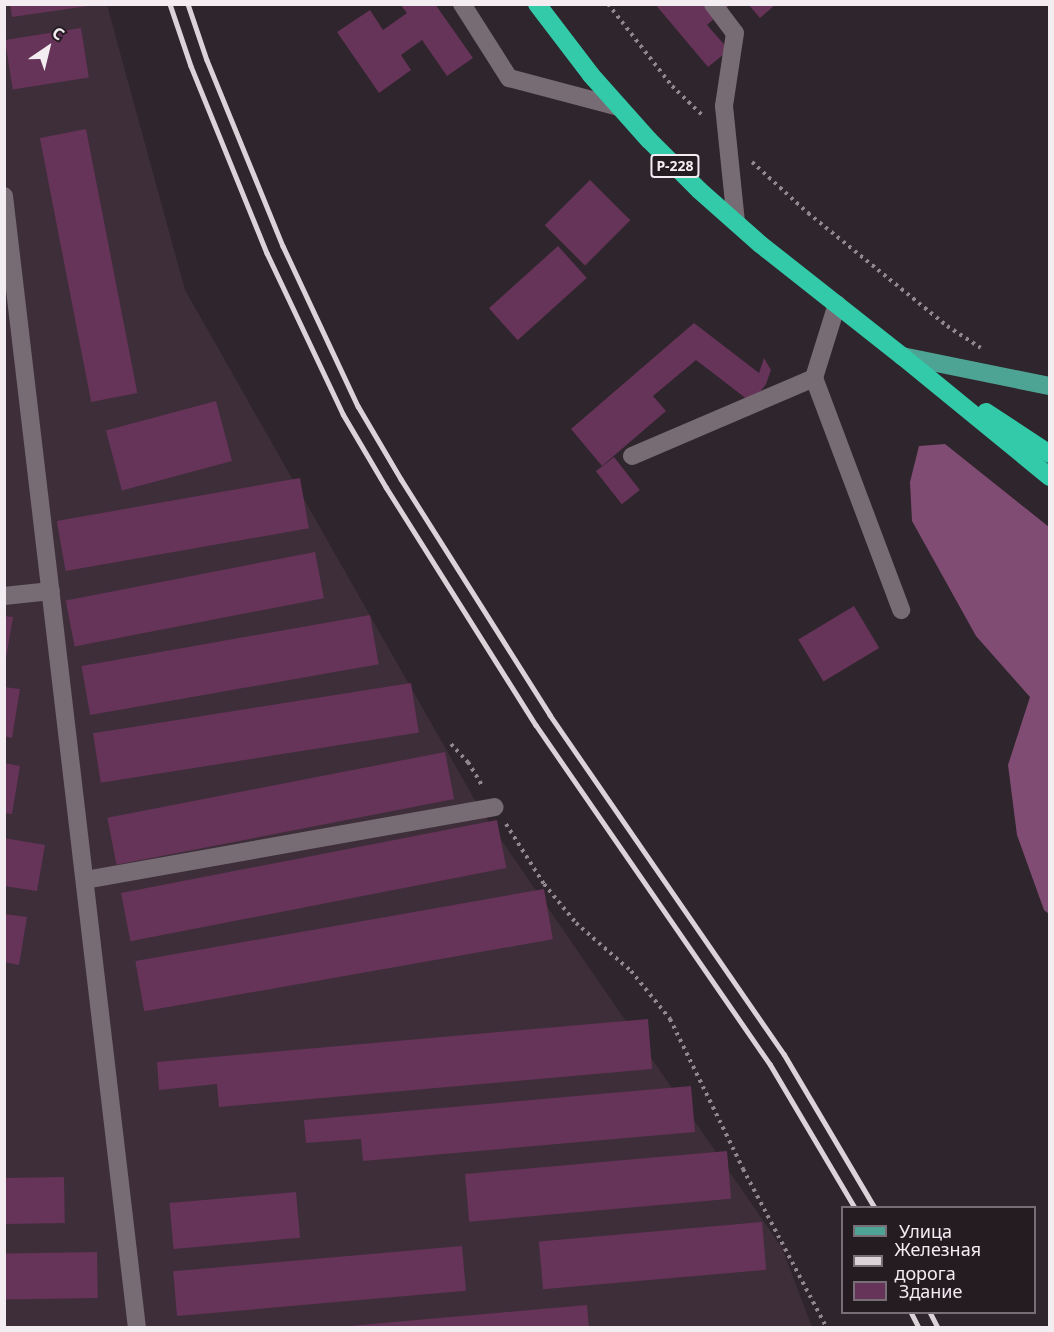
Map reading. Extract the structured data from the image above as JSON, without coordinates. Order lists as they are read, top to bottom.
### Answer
{
  "streets": {
    "highway": ["Р-228"]
  },
  "legend": ["Улица", "Железная дорога", "Здание"],
  "north": "top right"
}
